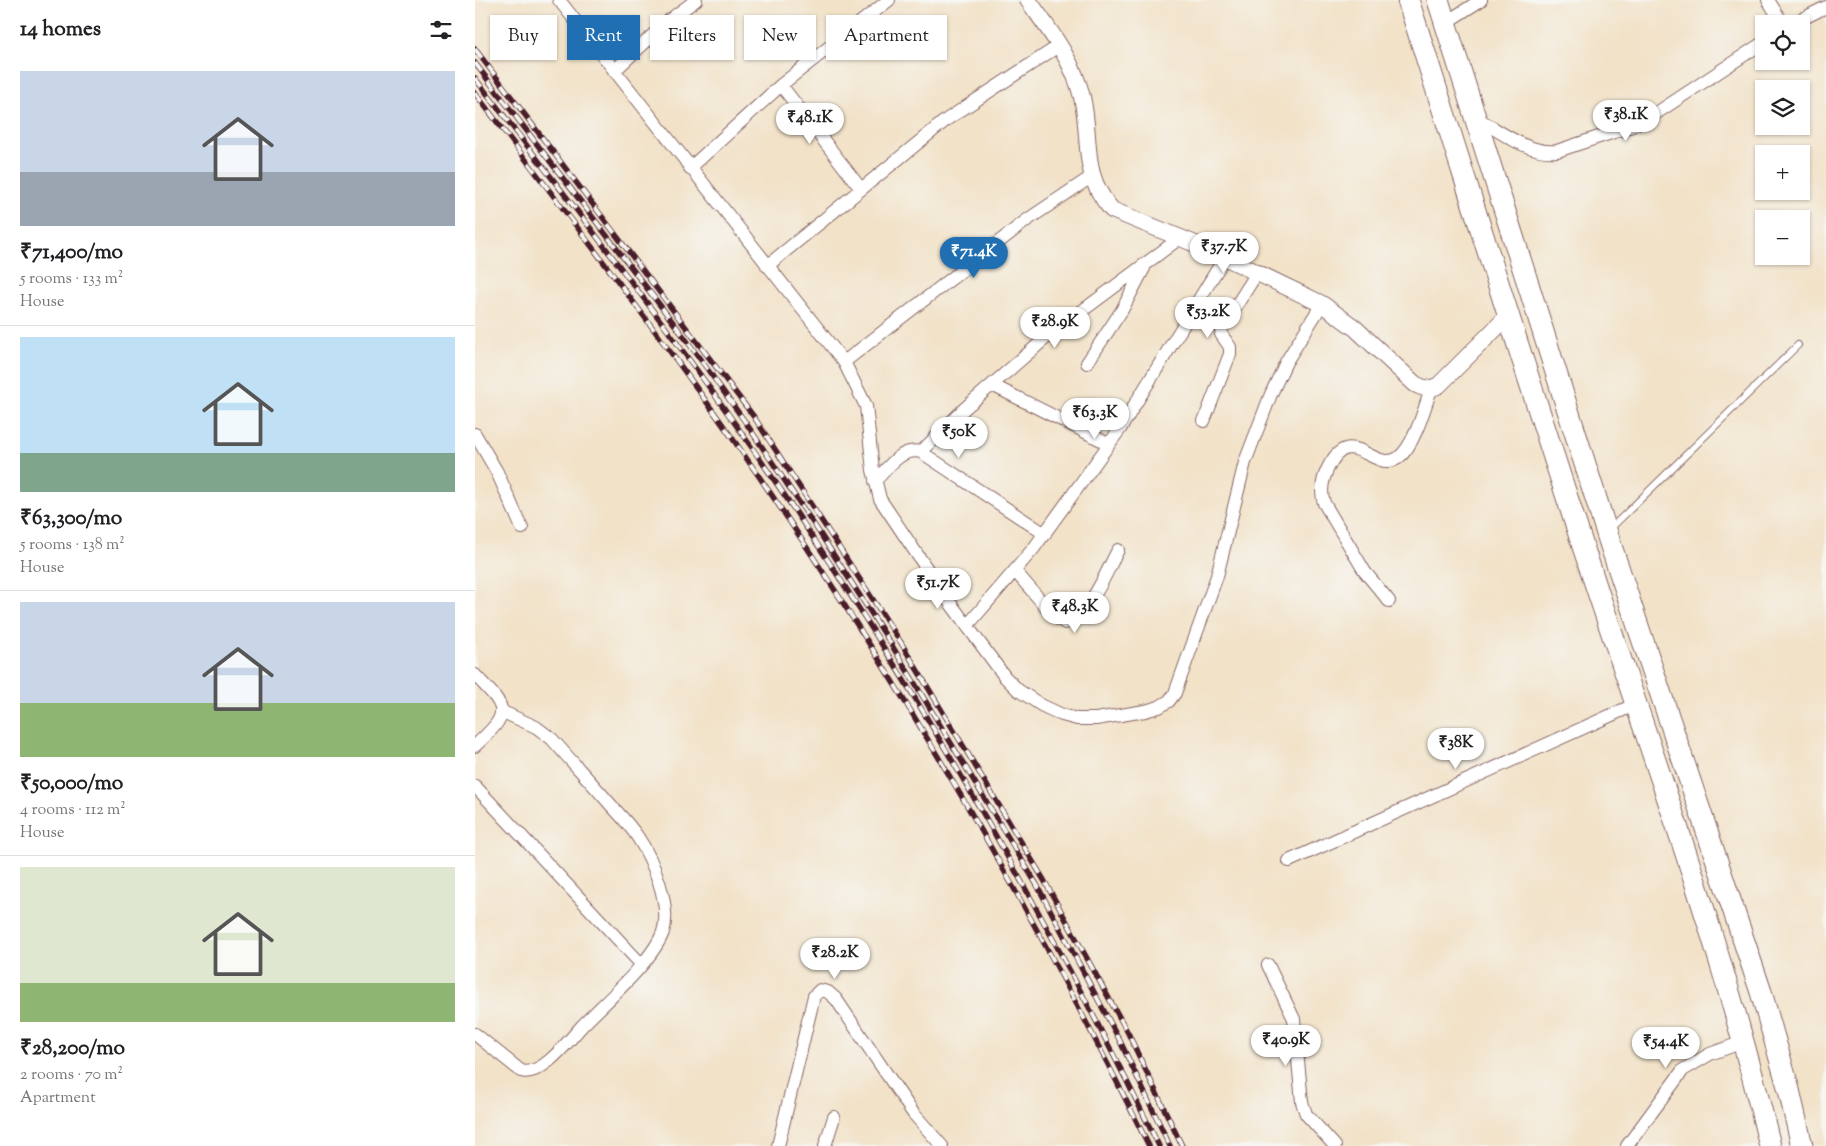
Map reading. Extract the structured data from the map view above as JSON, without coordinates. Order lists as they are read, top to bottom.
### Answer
{
  "page": {
    "heading": "14 homes",
    "map_buttons": ["+", "−"],
    "chip": [
      "Buy",
      "Rent",
      "Filters",
      "New",
      "Apartment"
    ],
    "list": [
      {
        "name": "₹71,400/mo",
        "note": "5 rooms · 133 m² · House"
      },
      {
        "name": "₹63,300/mo",
        "note": "5 rooms · 138 m² · House"
      },
      {
        "name": "₹50,000/mo",
        "note": "4 rooms · 112 m² · House"
      },
      {
        "name": "₹28,200/mo",
        "note": "2 rooms · 70 m² · Apartment"
      }
    ],
    "price": [
      "₹38.1K",
      "₹48.1K",
      "₹37.7K",
      "₹71.4K",
      "₹53.2K",
      "₹28.9K",
      "₹63.3K",
      "₹50K",
      "₹51.7K",
      "₹48.3K",
      "₹38K",
      "₹28.2K",
      "₹40.9K",
      "₹54.4K"
    ]
  }
}
